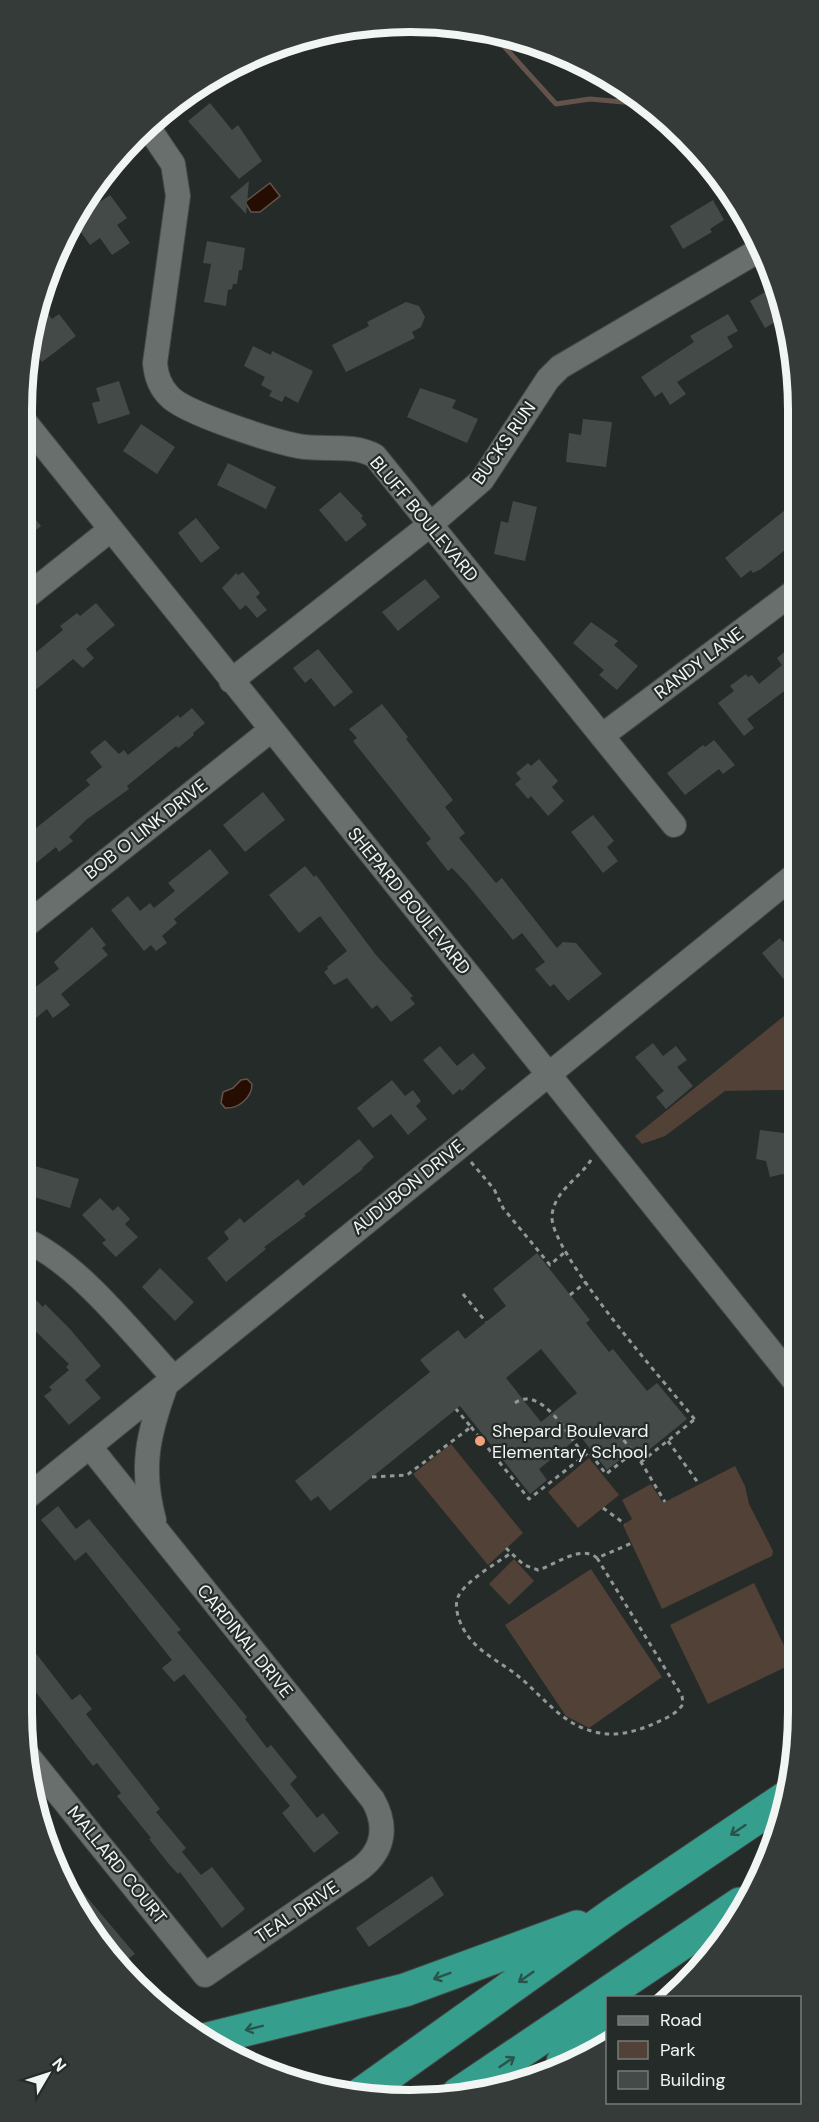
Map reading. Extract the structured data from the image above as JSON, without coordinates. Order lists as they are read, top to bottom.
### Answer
{
  "streets": {
    "street": [
      "BUCKS RUN",
      "BLUFF BOULEVARD",
      "RANDY LANE",
      "BOB O LINK DRIVE",
      "SHEPARD BOULEVARD",
      "AUDUBON DRIVE",
      "CARDINAL DRIVE",
      "MALLARD COURT",
      "TEAL DRIVE"
    ]
  },
  "crossings": [
    ["BUCKS RUN", "BLUFF BOULEVARD"],
    ["BUCKS RUN", "SHEPARD BOULEVARD"],
    ["BLUFF BOULEVARD", "RANDY LANE"],
    ["BOB O LINK DRIVE", "SHEPARD BOULEVARD"],
    ["SHEPARD BOULEVARD", "AUDUBON DRIVE"],
    ["AUDUBON DRIVE", "CARDINAL DRIVE"],
    ["CARDINAL DRIVE", "TEAL DRIVE"],
    ["MALLARD COURT", "TEAL DRIVE"]
  ],
  "places": ["Shepard Boulevard Elementary School"],
  "legend": ["Road", "Park", "Building"],
  "north": "top right"
}
